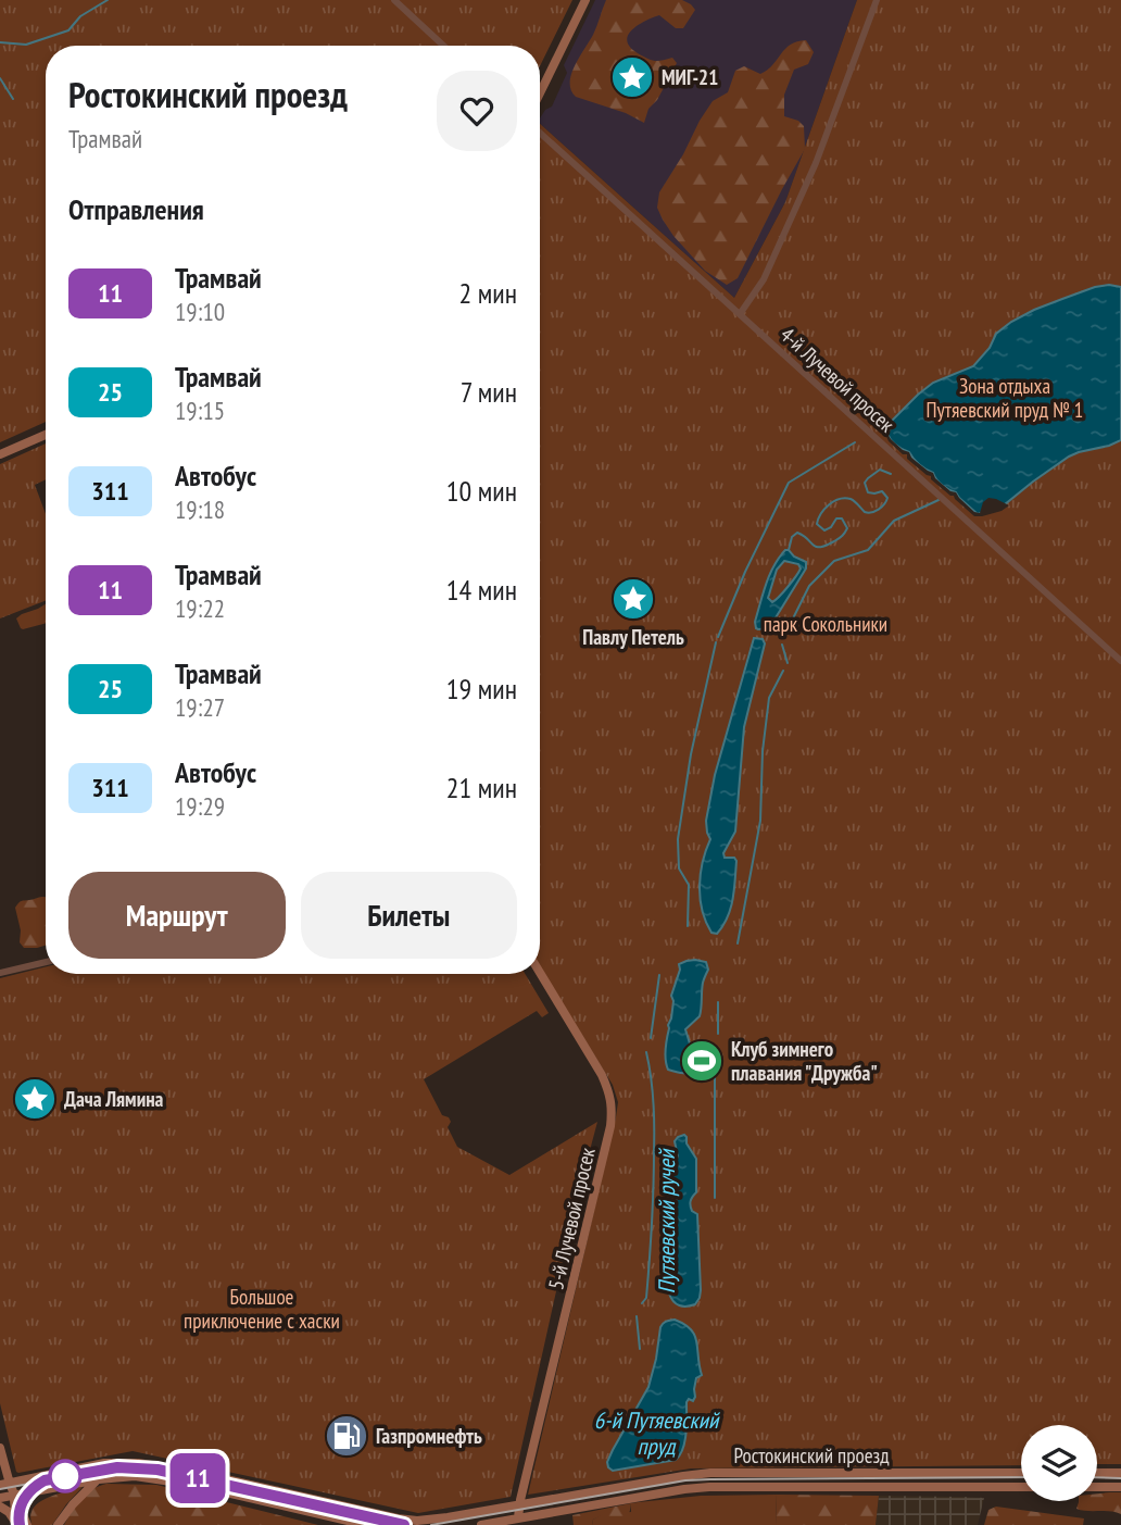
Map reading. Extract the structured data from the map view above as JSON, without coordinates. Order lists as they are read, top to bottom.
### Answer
{
  "streets": {
    "main road": ["5-й Лучевой просек", "Ростокинский проезд"],
    "street": ["4-й Лучевой просек"]
  },
  "crossings": [
    ["5-й Лучевой просек", "Ростокинский проезд"]
  ],
  "water": ["Путяевский ручей", "6-й Путяевский пруд"],
  "parks": ["Зона отдыха Путяевский пруд № 1", "парк Сокольники", "Большое приключение с хаски"],
  "places": {
    "place": ["МИГ-21", "Павлу Петель", "Дача Лямина"],
    "sports": ["Клуб зимнего плавания \"Дружба\""],
    "fuel station": ["Газпромнефть"]
  },
  "lines": ["tram line 11"],
  "page": {
    "on_map": "11",
    "heading": [
      ["Ростокинский проезд", "Трамвай"],
      "Отправления"
    ],
    "list": [
      {
        "mark": "11",
        "name": "Трамвай",
        "note": "19:10",
        "value": "2 мин"
      },
      {
        "mark": "25",
        "name": "Трамвай",
        "note": "19:15",
        "value": "7 мин"
      },
      {
        "mark": "311",
        "name": "Автобус",
        "note": "19:18",
        "value": "10 мин"
      },
      {
        "mark": "11",
        "name": "Трамвай",
        "note": "19:22",
        "value": "14 мин"
      },
      {
        "mark": "25",
        "name": "Трамвай",
        "note": "19:27",
        "value": "19 мин"
      },
      {
        "mark": "311",
        "name": "Автобус",
        "note": "19:29",
        "value": "21 мин"
      }
    ],
    "buttons": ["Маршрут", "Билеты"]
  }
}
